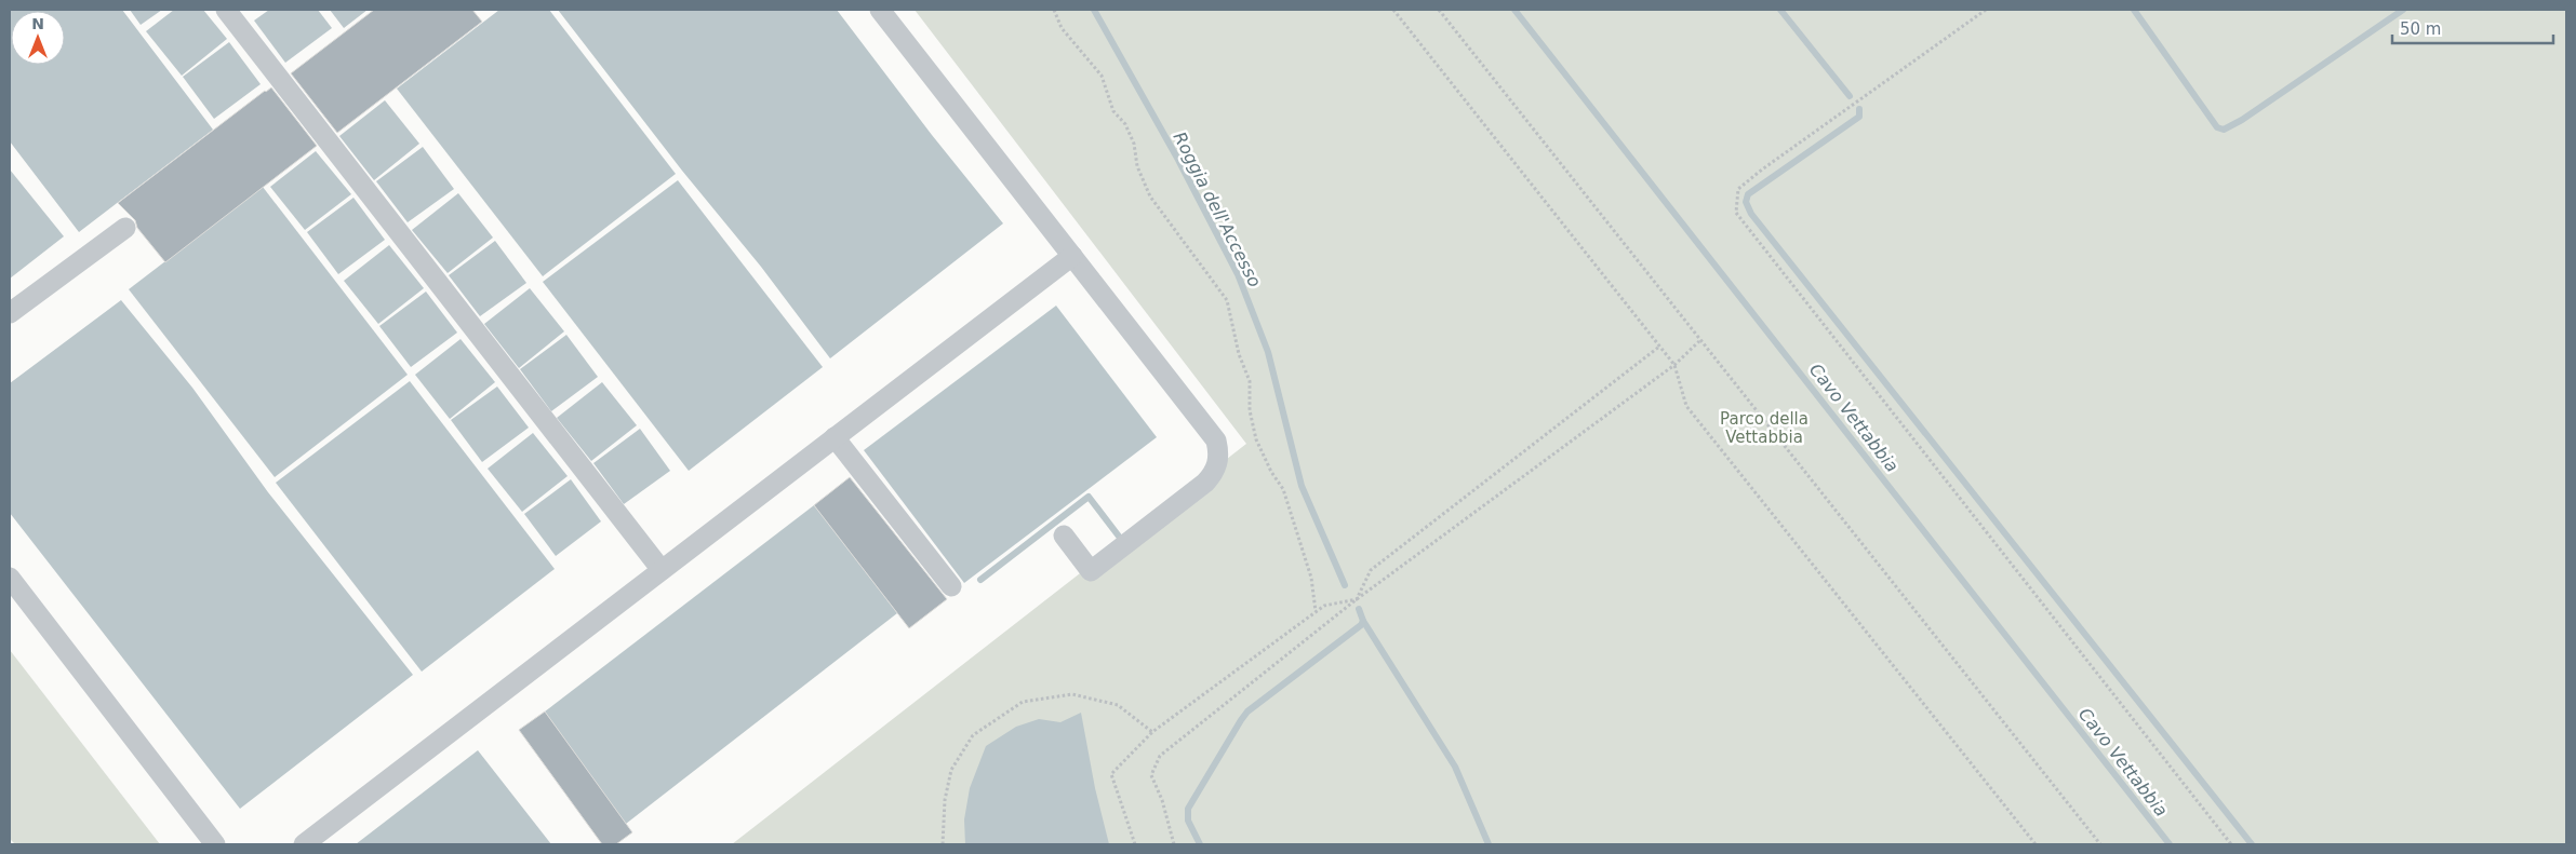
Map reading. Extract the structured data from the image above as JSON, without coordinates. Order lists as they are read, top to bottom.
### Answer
{
  "water": ["Roggia dell'Accesso", "Cavo Vettabbia"],
  "parks": ["Parco della Vettabbia"],
  "scale_bar": "50 m",
  "north": "top"
}
